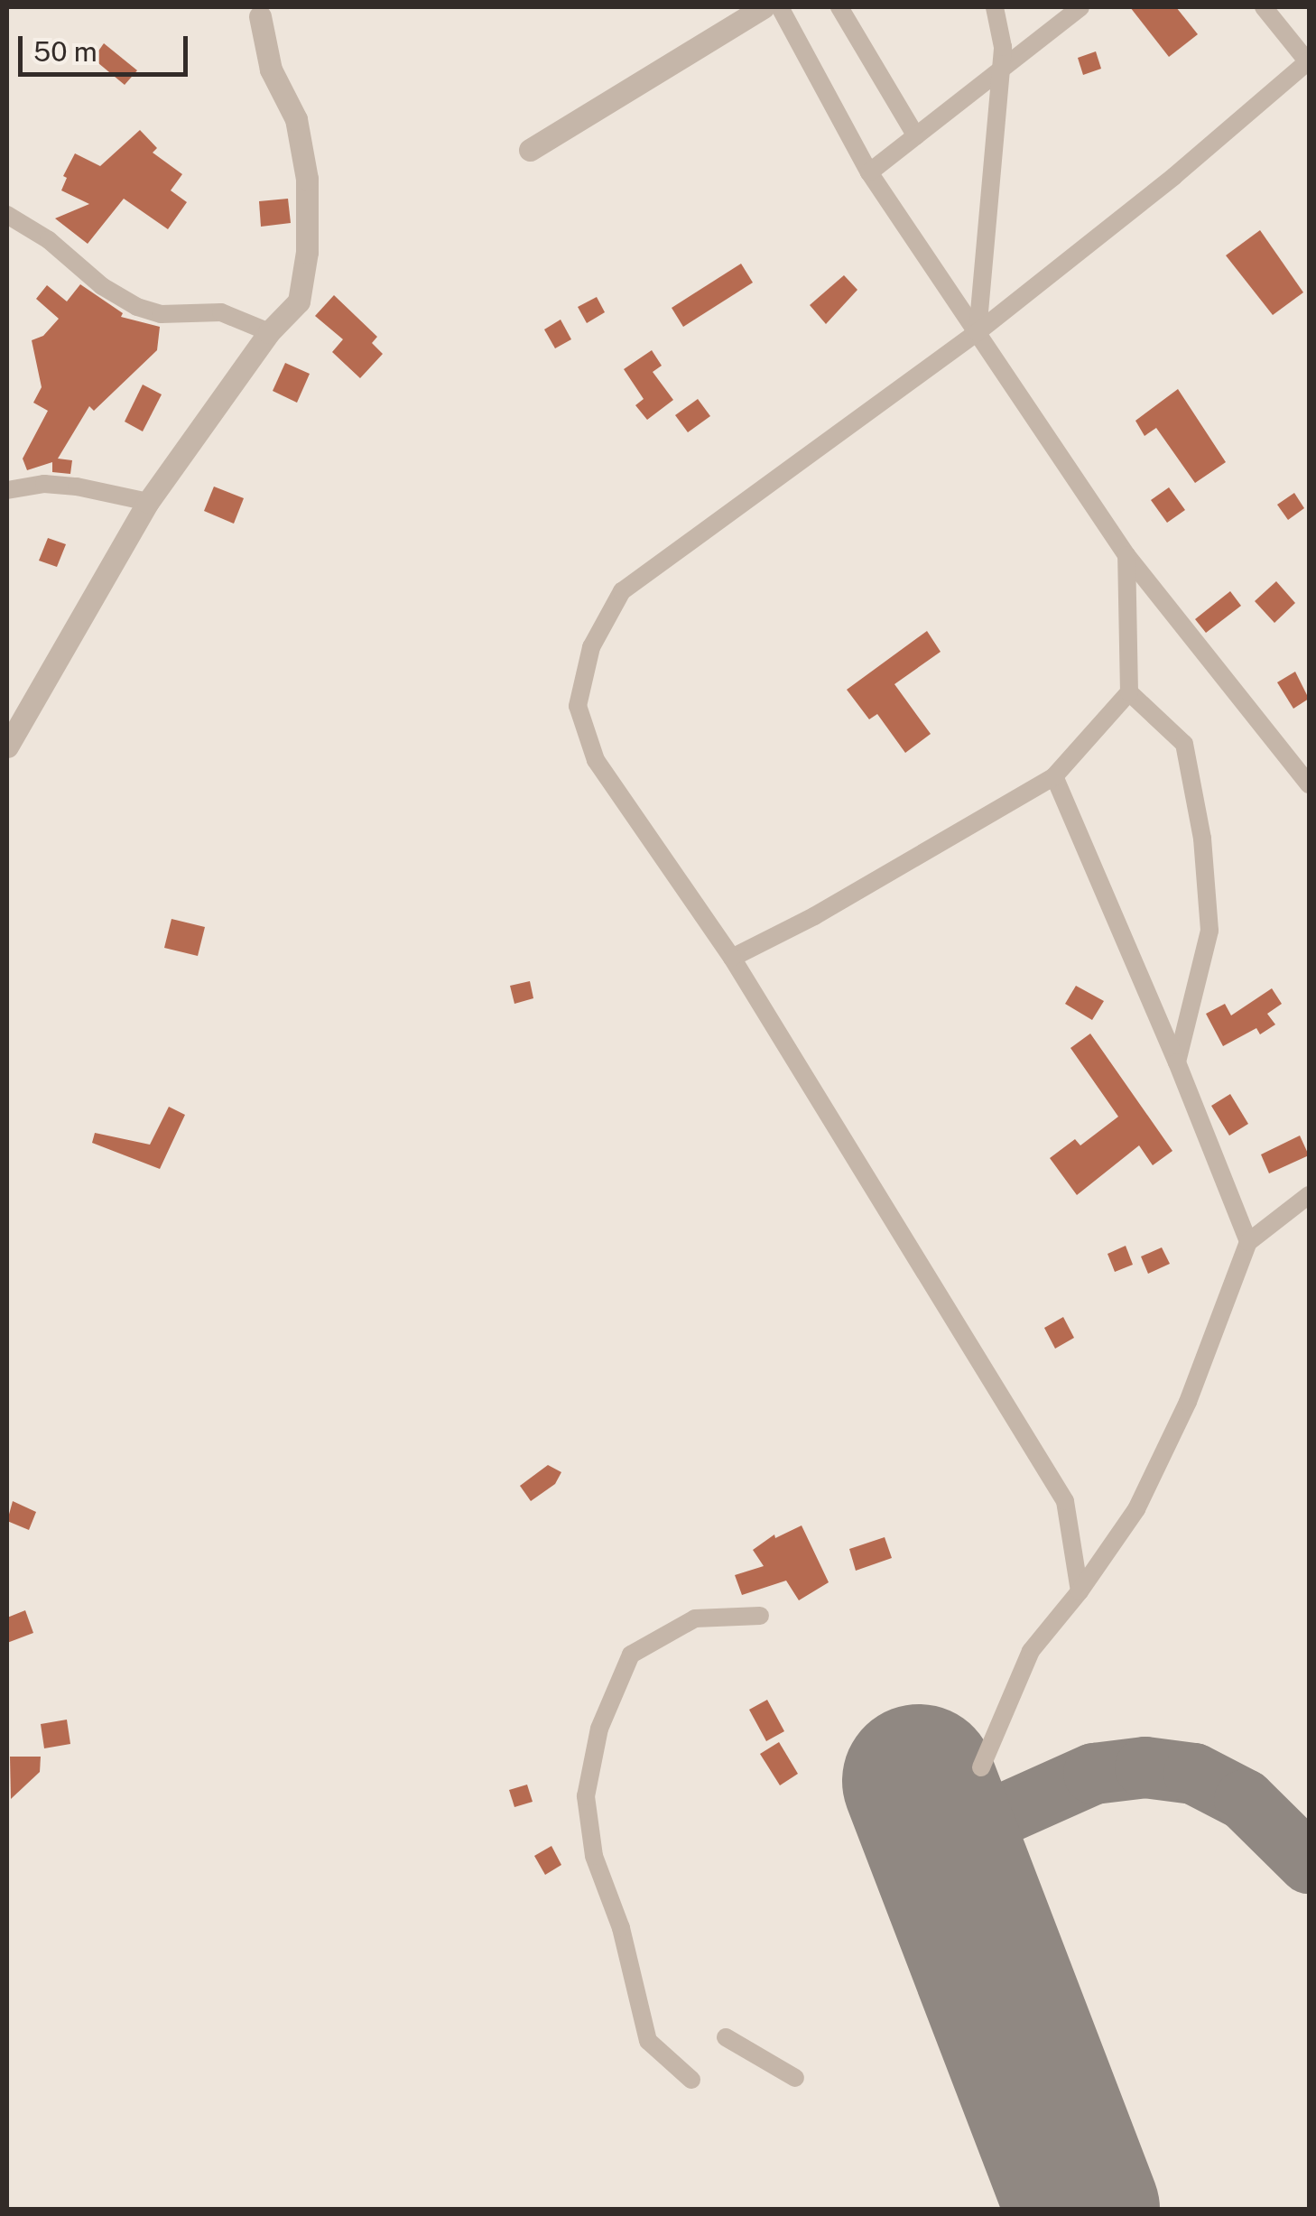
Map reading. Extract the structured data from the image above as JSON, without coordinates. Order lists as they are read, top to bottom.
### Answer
{
  "scale_bar": "50 m"
}
